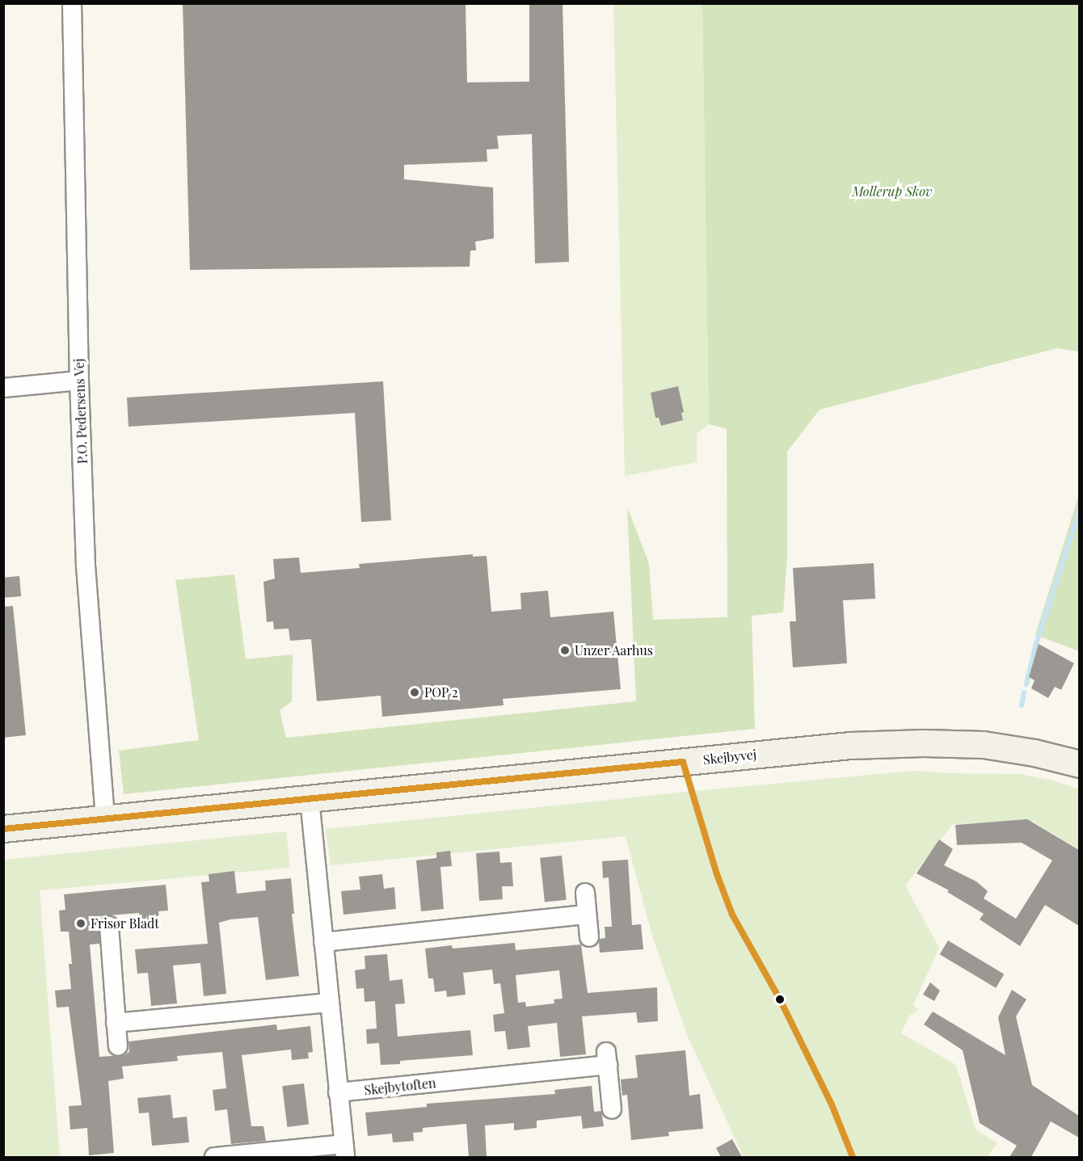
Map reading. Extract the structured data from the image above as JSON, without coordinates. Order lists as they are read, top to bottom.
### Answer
{
  "streets": {
    "street": ["P.O. Pedersens Vej", "Skejbyvej", "Skejbytoften"]
  },
  "crossings": [
    ["P.O. Pedersens Vej", "Skejbyvej"]
  ],
  "parks": ["Mollerup Skov"],
  "places": ["Unzer Aarhus", "POP 2", "Frisør Bladt"]
}
